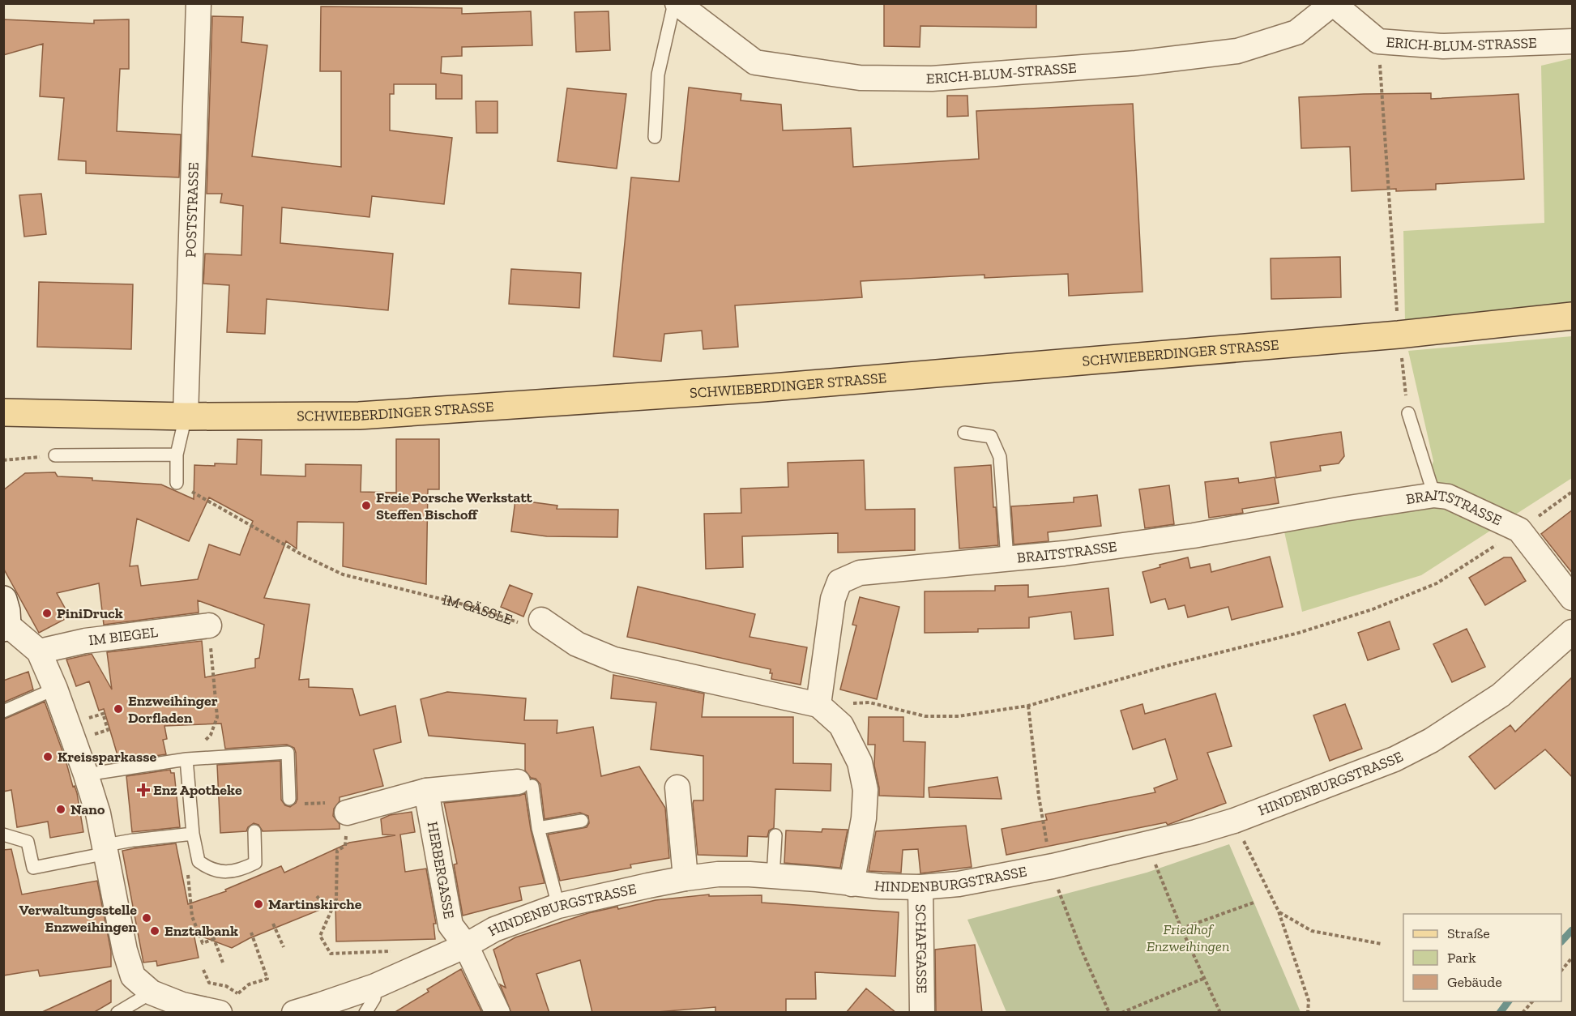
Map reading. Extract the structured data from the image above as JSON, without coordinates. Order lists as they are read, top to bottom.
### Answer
{
  "streets": {
    "main road": ["SCHWIEBERDINGER STRASSE"],
    "street": [
      "ERICH-BLUM-STRASSE",
      "POSTSTRASSE",
      "BRAITSTRASSE",
      "IM BIEGEL",
      "HINDENBURGSTRASSE",
      "HERBERGASSE",
      "SCHAFGASSE"
    ],
    "path": ["IM GÄSSLE"]
  },
  "crossings": [
    ["POSTSTRASSE", "SCHWIEBERDINGER STRASSE"],
    ["HINDENBURGSTRASSE", "HERBERGASSE"],
    ["HINDENBURGSTRASSE", "SCHAFGASSE"]
  ],
  "parks": ["Friedhof Enzweihingen"],
  "places": {
    "other": [
      "Freie Porsche Werkstatt Steffen Bischoff",
      "PiniDruck",
      "Enzweihinger Dorfladen",
      "Kreissparkasse",
      "Nano",
      "Martinskirche",
      "Verwaltungsstelle Enzweihingen",
      "Enztalbank"
    ],
    "health": ["Enz Apotheke"]
  },
  "legend": ["Straße", "Park", "Gebäude"]
}
